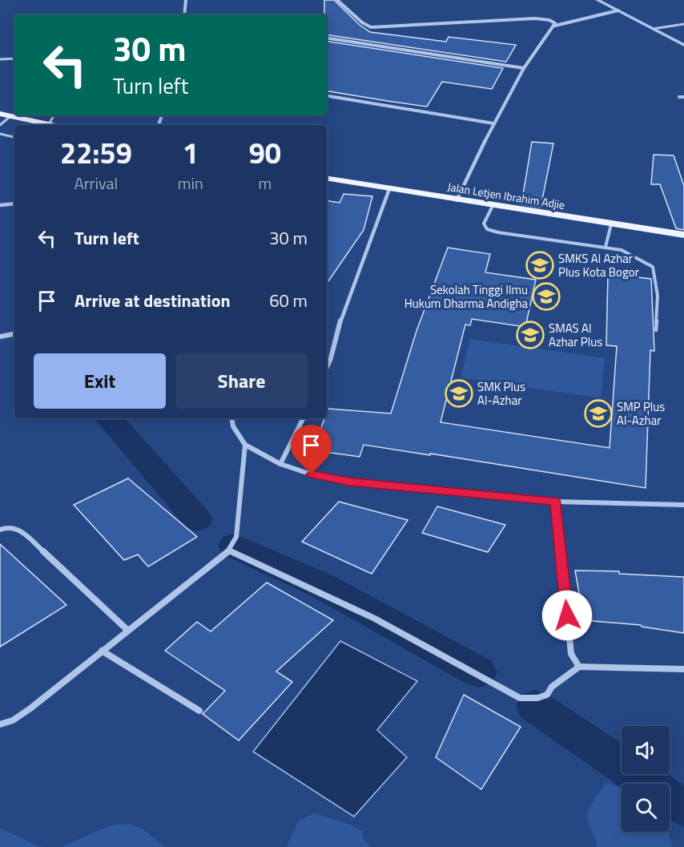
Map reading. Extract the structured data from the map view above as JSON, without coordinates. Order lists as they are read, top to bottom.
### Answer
{
  "streets": {
    "main road": ["Jalan Letjen Ibrahim Adjie"]
  },
  "places": {
    "school or university": [
      "SMKS Al Azhar Plus Kota Bogor",
      "Sekolah Tinggi Ilmu Hukum Dharma Andigha",
      "SMAS Al Azhar Plus",
      "SMK Plus Al-Azhar",
      "SMP Plus Al-Azhar"
    ]
  },
  "page": {
    "turn": ["30 m", "Turn left"],
    "eta": [
      "22:59",
      "Arrival",
      "1",
      "min",
      "90",
      "m"
    ],
    "list": [
      {
        "name": "Turn left",
        "value": "30 m"
      },
      {
        "name": "Arrive at destination",
        "value": "60 m"
      }
    ],
    "buttons": ["Exit", "Share"]
  }
}
